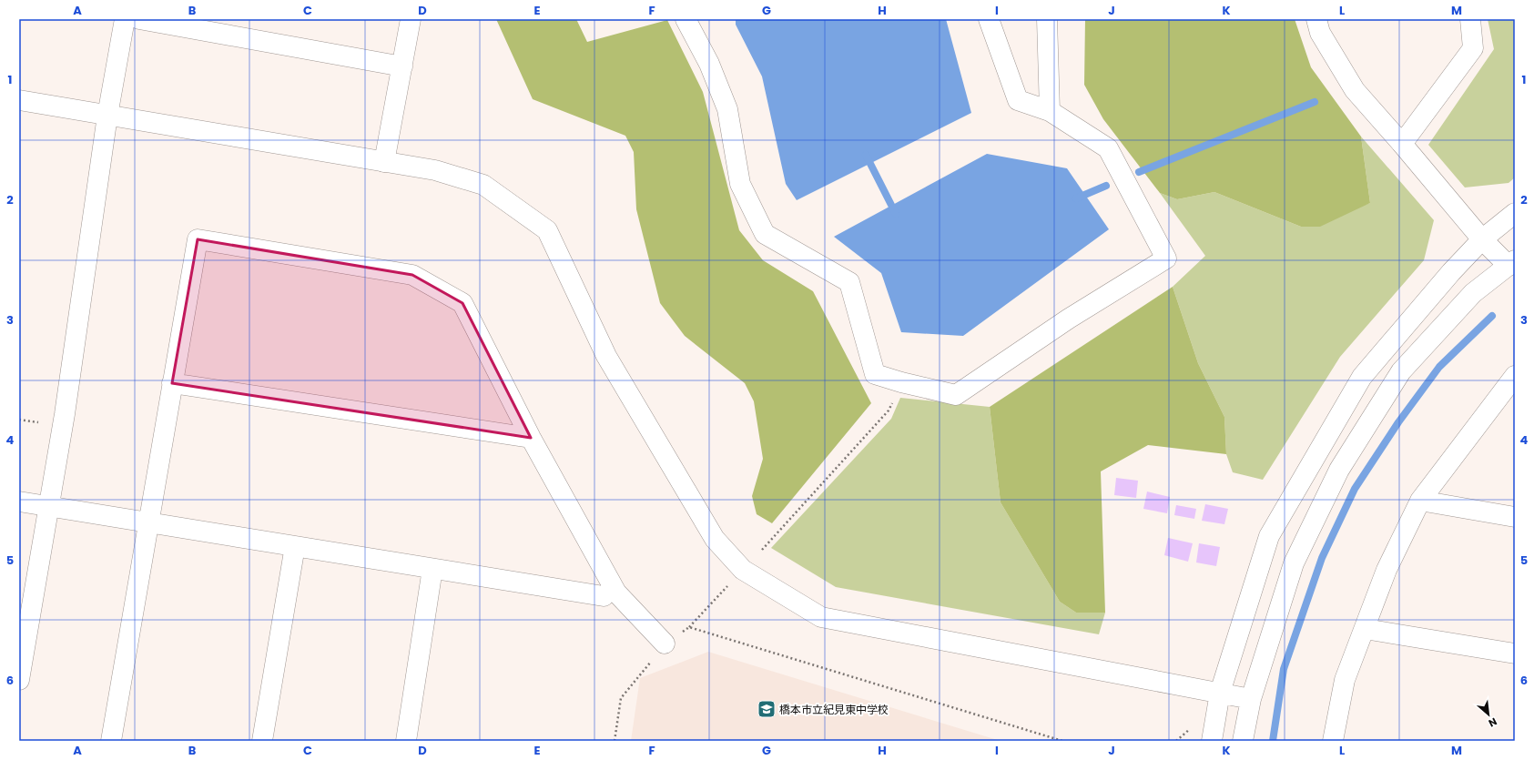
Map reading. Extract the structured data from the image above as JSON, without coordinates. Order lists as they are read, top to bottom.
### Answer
{
  "places": {
    "school or university": ["橋本市立紀見東中学校"]
  },
  "north": "bottom right",
  "grid": {
    "columns": [
      "A",
      "B",
      "C",
      "D",
      "E",
      "F",
      "G",
      "H",
      "I",
      "J",
      "K",
      "L",
      "M"
    ],
    "rows": [
      "1",
      "2",
      "3",
      "4",
      "5",
      "6"
    ]
  }
}
